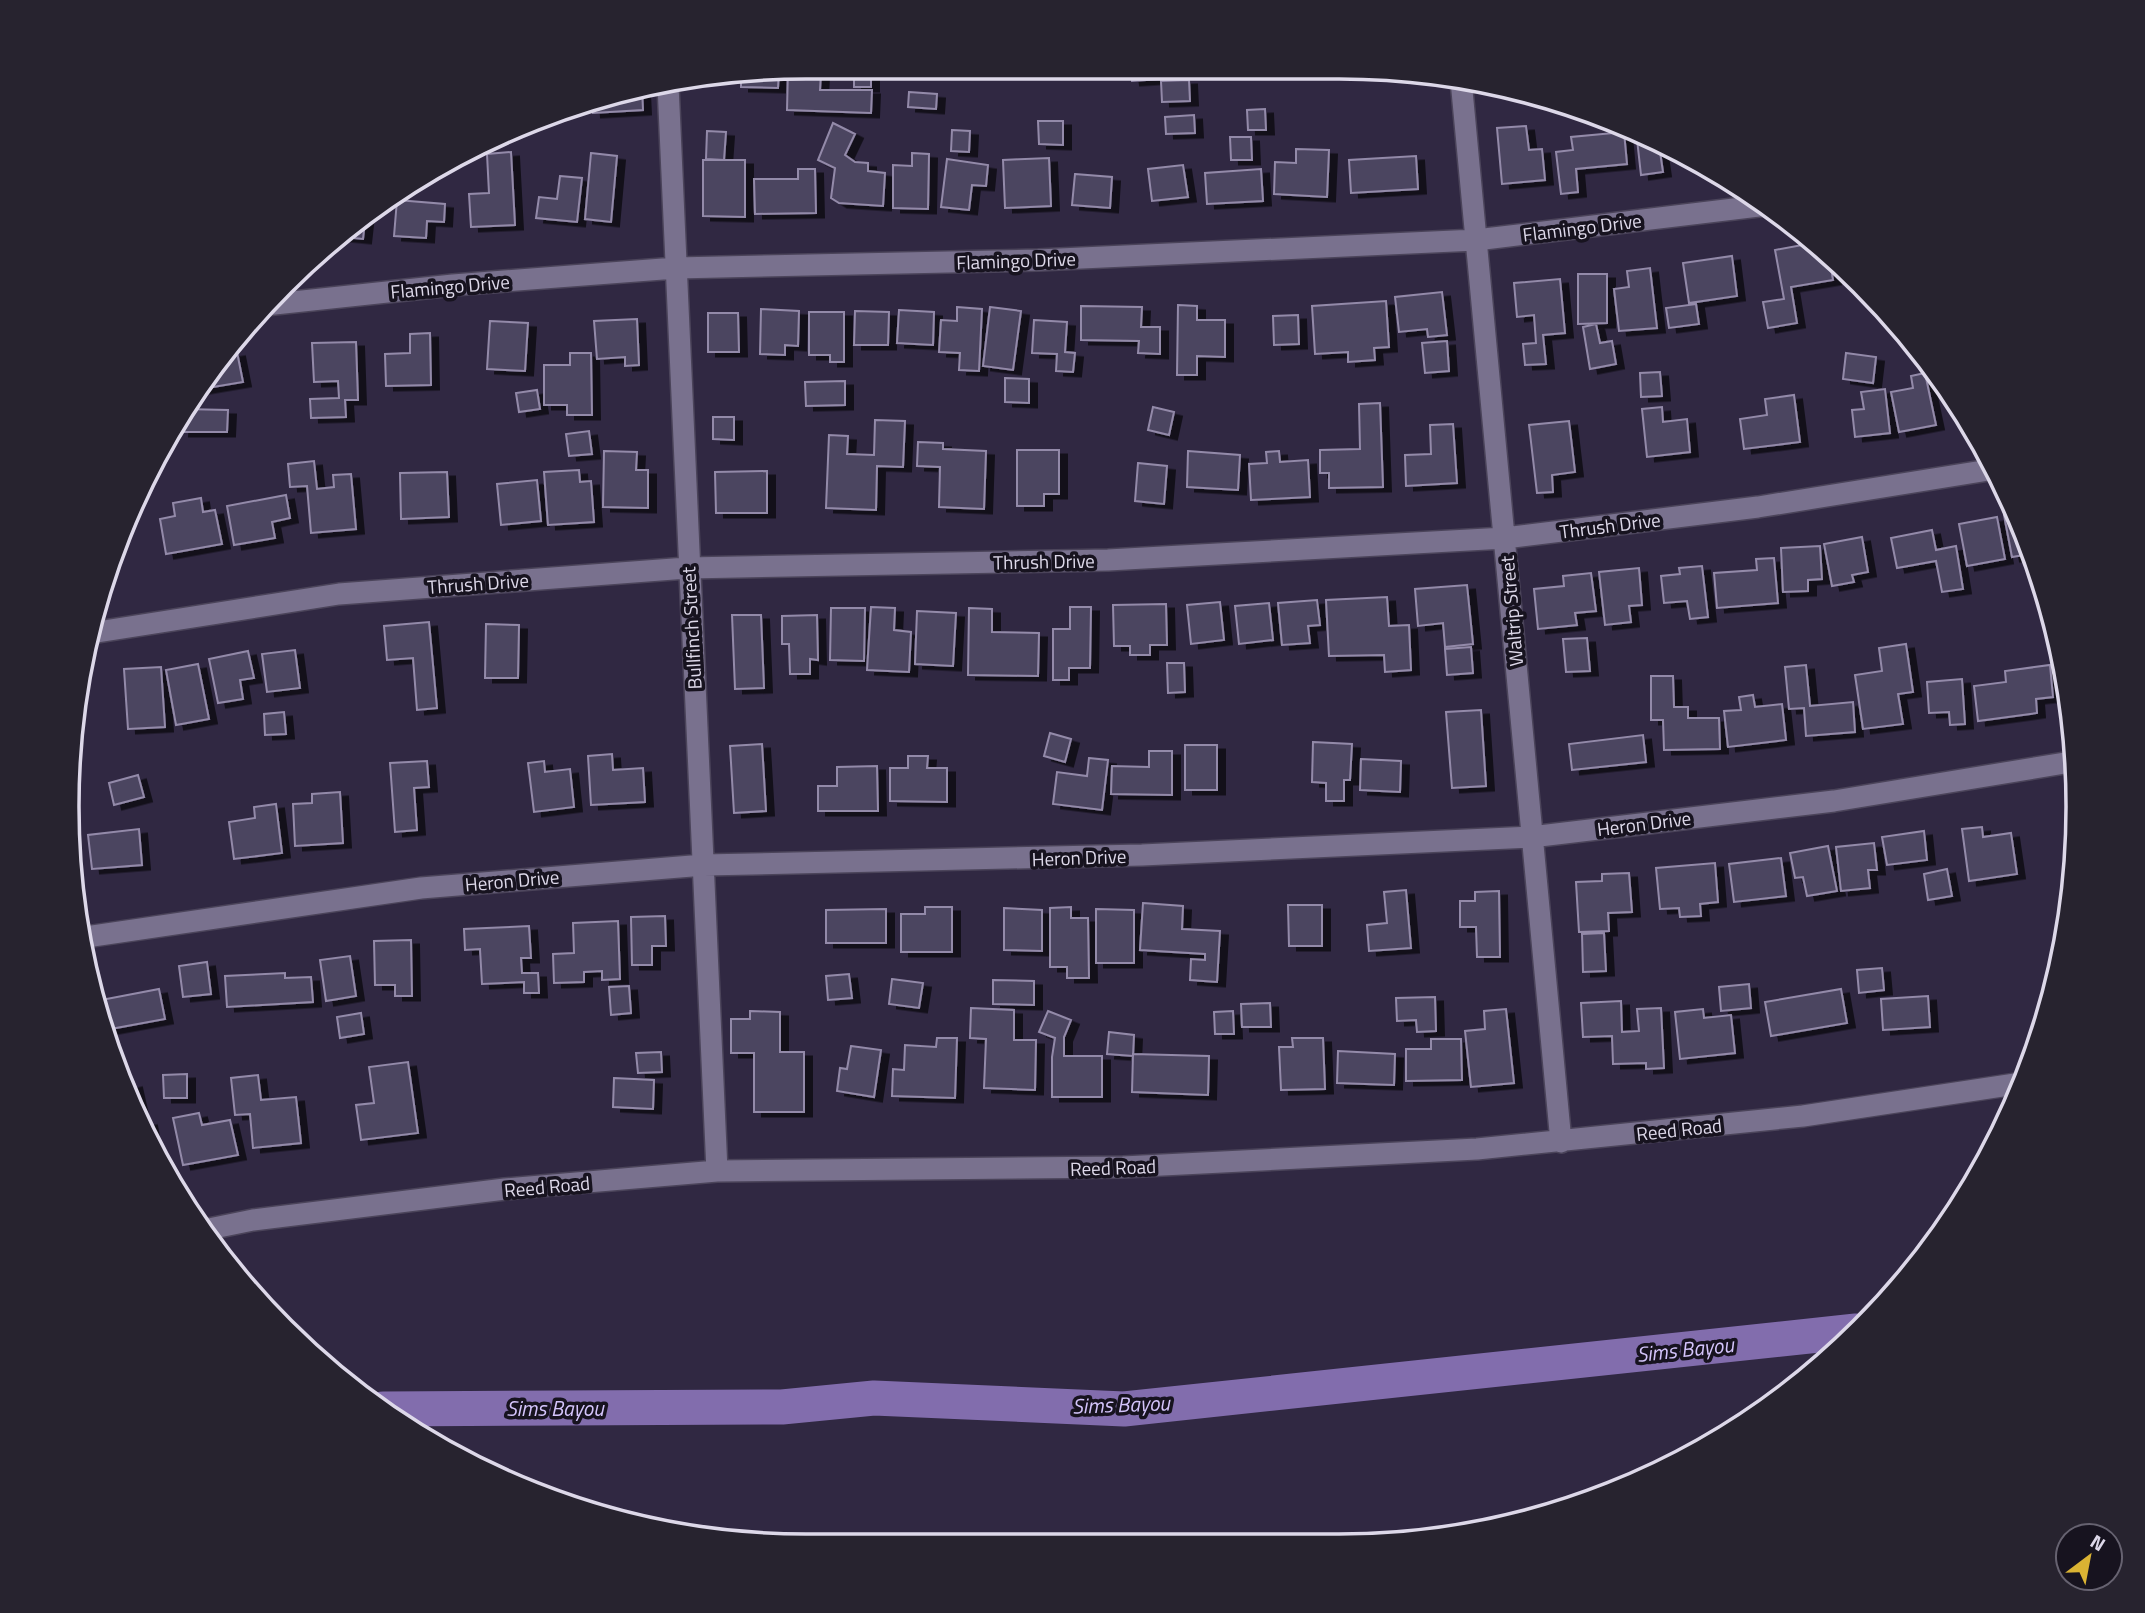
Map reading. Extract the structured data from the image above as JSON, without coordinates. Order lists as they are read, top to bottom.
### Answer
{
  "streets": {
    "street": [
      "Flamingo Drive",
      "Thrush Drive",
      "Waltrip Street",
      "Bullfinch Street",
      "Heron Drive",
      "Reed Road"
    ]
  },
  "crossings": [
    ["Flamingo Drive", "Waltrip Street"],
    ["Flamingo Drive", "Bullfinch Street"],
    ["Thrush Drive", "Waltrip Street"],
    ["Thrush Drive", "Bullfinch Street"],
    ["Waltrip Street", "Heron Drive"],
    ["Waltrip Street", "Reed Road"],
    ["Bullfinch Street", "Heron Drive"],
    ["Bullfinch Street", "Reed Road"]
  ],
  "water": ["Sims Bayou"],
  "north": "top right"
}
